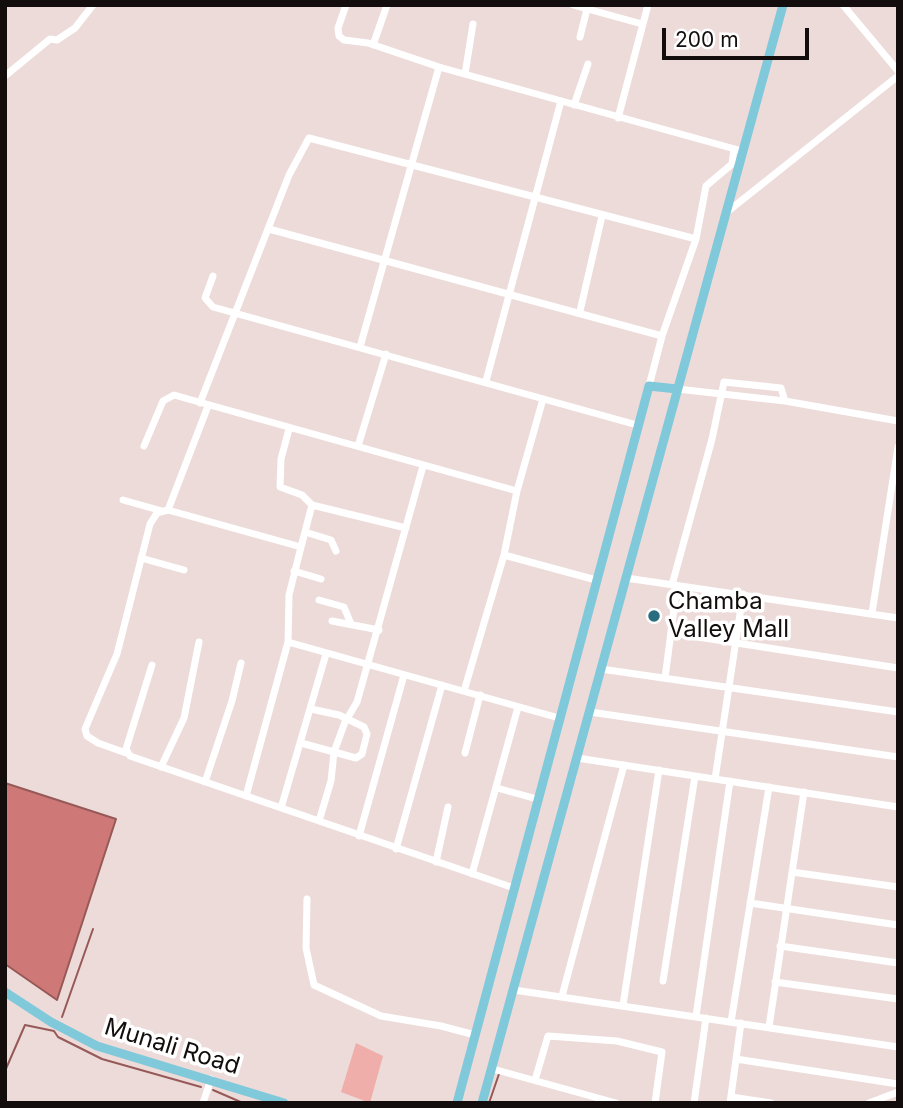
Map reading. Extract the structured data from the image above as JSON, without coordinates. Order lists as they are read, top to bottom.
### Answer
{
  "streets": {
    "main road": ["Munali Road"]
  },
  "places": ["Chamba Valley Mall"],
  "scale_bar": "200 m"
}
